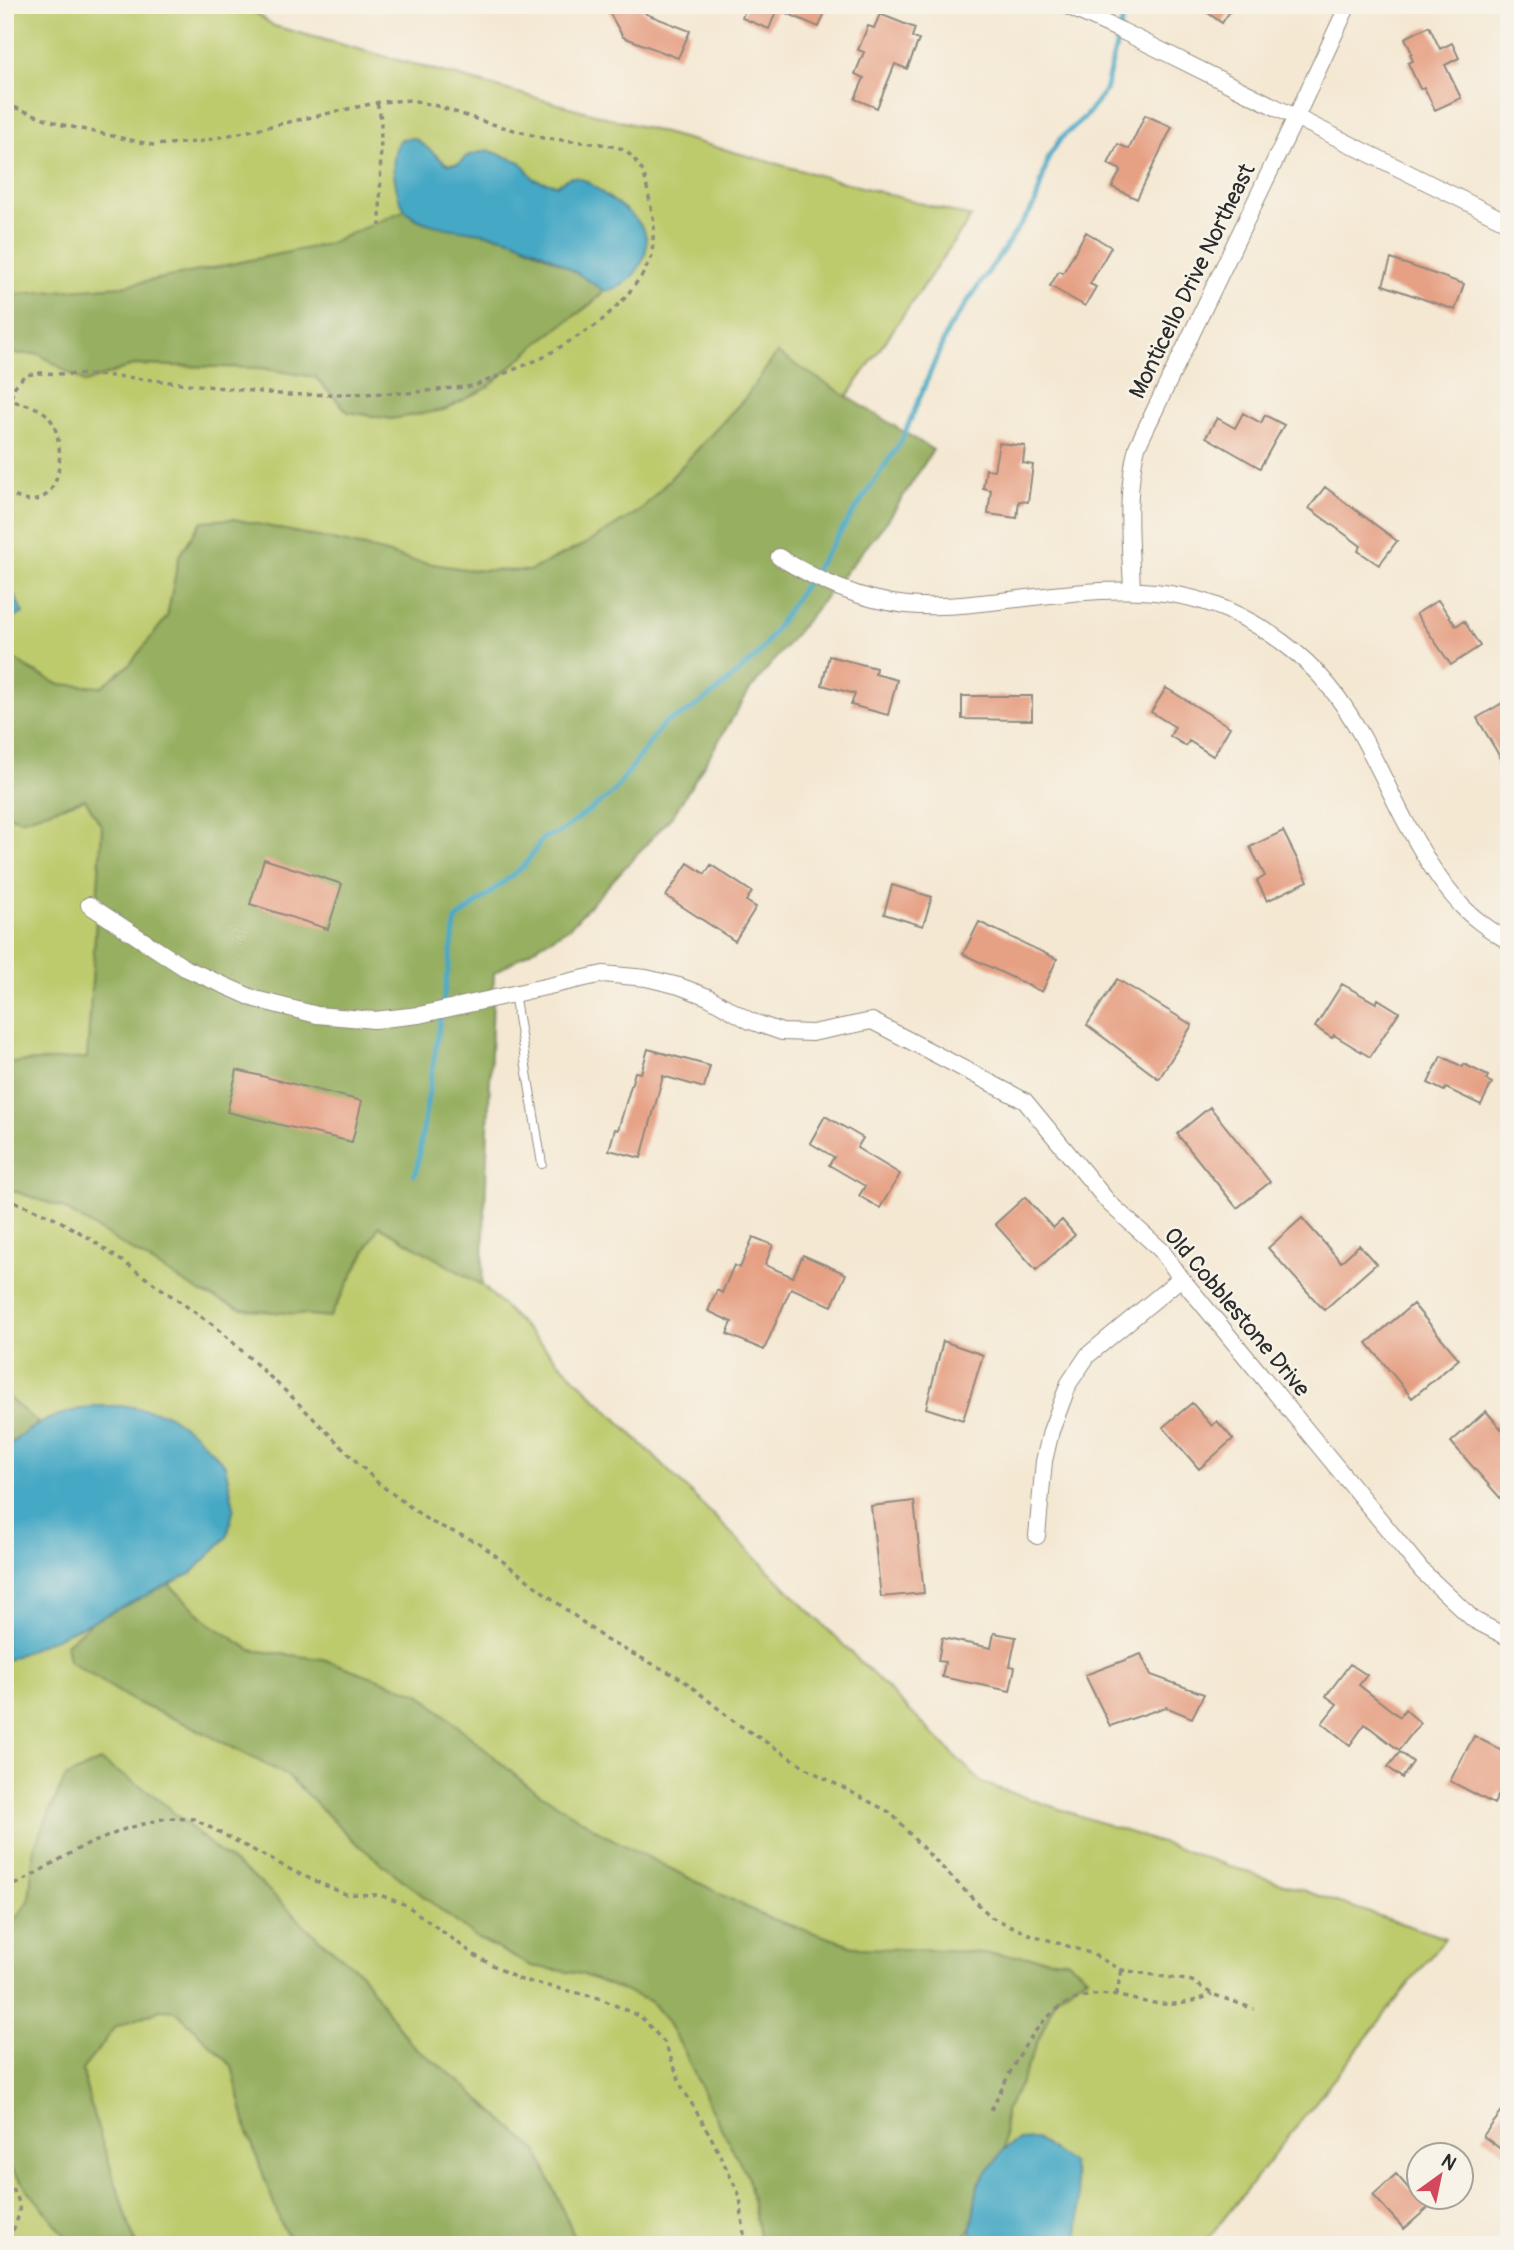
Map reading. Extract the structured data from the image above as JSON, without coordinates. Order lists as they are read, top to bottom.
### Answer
{
  "streets": {
    "street": ["Monticello Drive Northeast", "Old Cobblestone Drive"]
  },
  "north": "top right"
}
